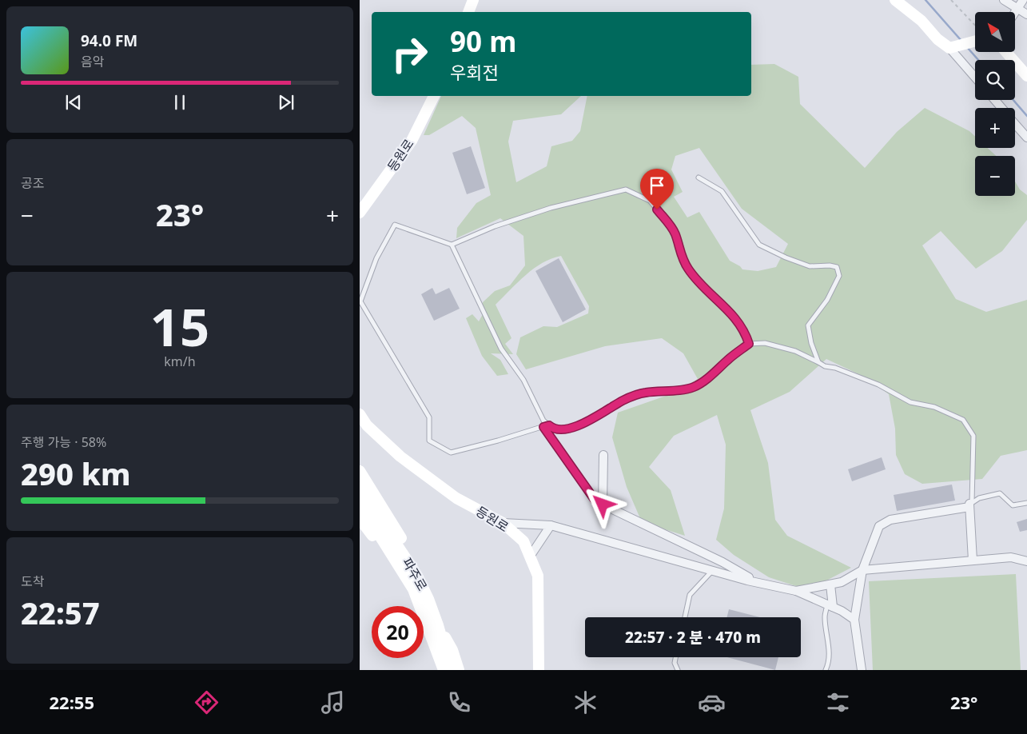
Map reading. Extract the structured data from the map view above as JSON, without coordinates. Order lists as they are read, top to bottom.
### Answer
{
  "streets": {
    "main road": ["등원로", "파주로"]
  },
  "north": "top left",
  "page": {
    "map_buttons": ["+", "−"],
    "turn": ["90 m", "우회전"],
    "song": ["94.0 FM", "음악"],
    "tile": [
      "공조",
      ["15", "km/h"],
      ["주행 가능 · 58%", "290 km"],
      ["도착", "22:57"]
    ],
    "heat": ["−", "23°", "+"],
    "limit": "20",
    "trip": "22:57 · 2 분 · 470 m",
    "tabs": ["22:55", "23°"]
  }
}
